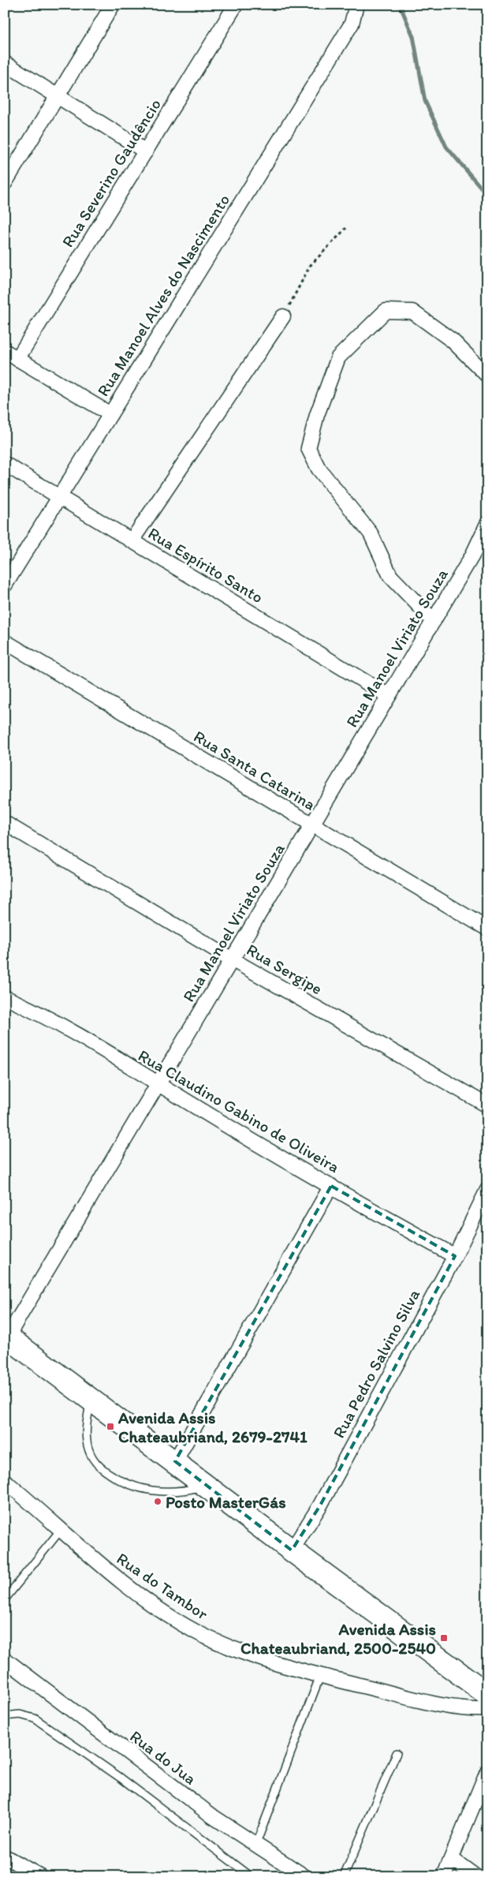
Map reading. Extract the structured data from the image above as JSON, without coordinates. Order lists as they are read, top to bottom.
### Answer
{
  "streets": {
    "street": [
      "Rua Severino Gaudêncio",
      "Rua Manoel Alves do Nascimento",
      "Rua Espírito Santo",
      "Rua Manoel Viriato Souza",
      "Rua Santa Catarina",
      "Rua Sergipe",
      "Rua Claudino Gabino de Oliveira",
      "Rua Pedro Salvino Silva",
      "Rua do Tambor",
      "Rua do Jua"
    ]
  },
  "crossings": [
    ["Rua Manoel Alves do Nascimento", "Rua Espírito Santo"],
    ["Rua Espírito Santo", "Rua Manoel Viriato Souza"],
    ["Rua Manoel Viriato Souza", "Rua Santa Catarina"],
    ["Rua Manoel Viriato Souza", "Rua Sergipe"],
    ["Rua Manoel Viriato Souza", "Rua Claudino Gabino de Oliveira"],
    ["Rua Claudino Gabino de Oliveira", "Rua Pedro Salvino Silva"]
  ],
  "places": {
    "transit": ["Avenida Assis Chateaubriand, 2679-2741", "Avenida Assis Chateaubriand, 2500-2540"],
    "other": ["Posto MasterGás"]
  }
}
